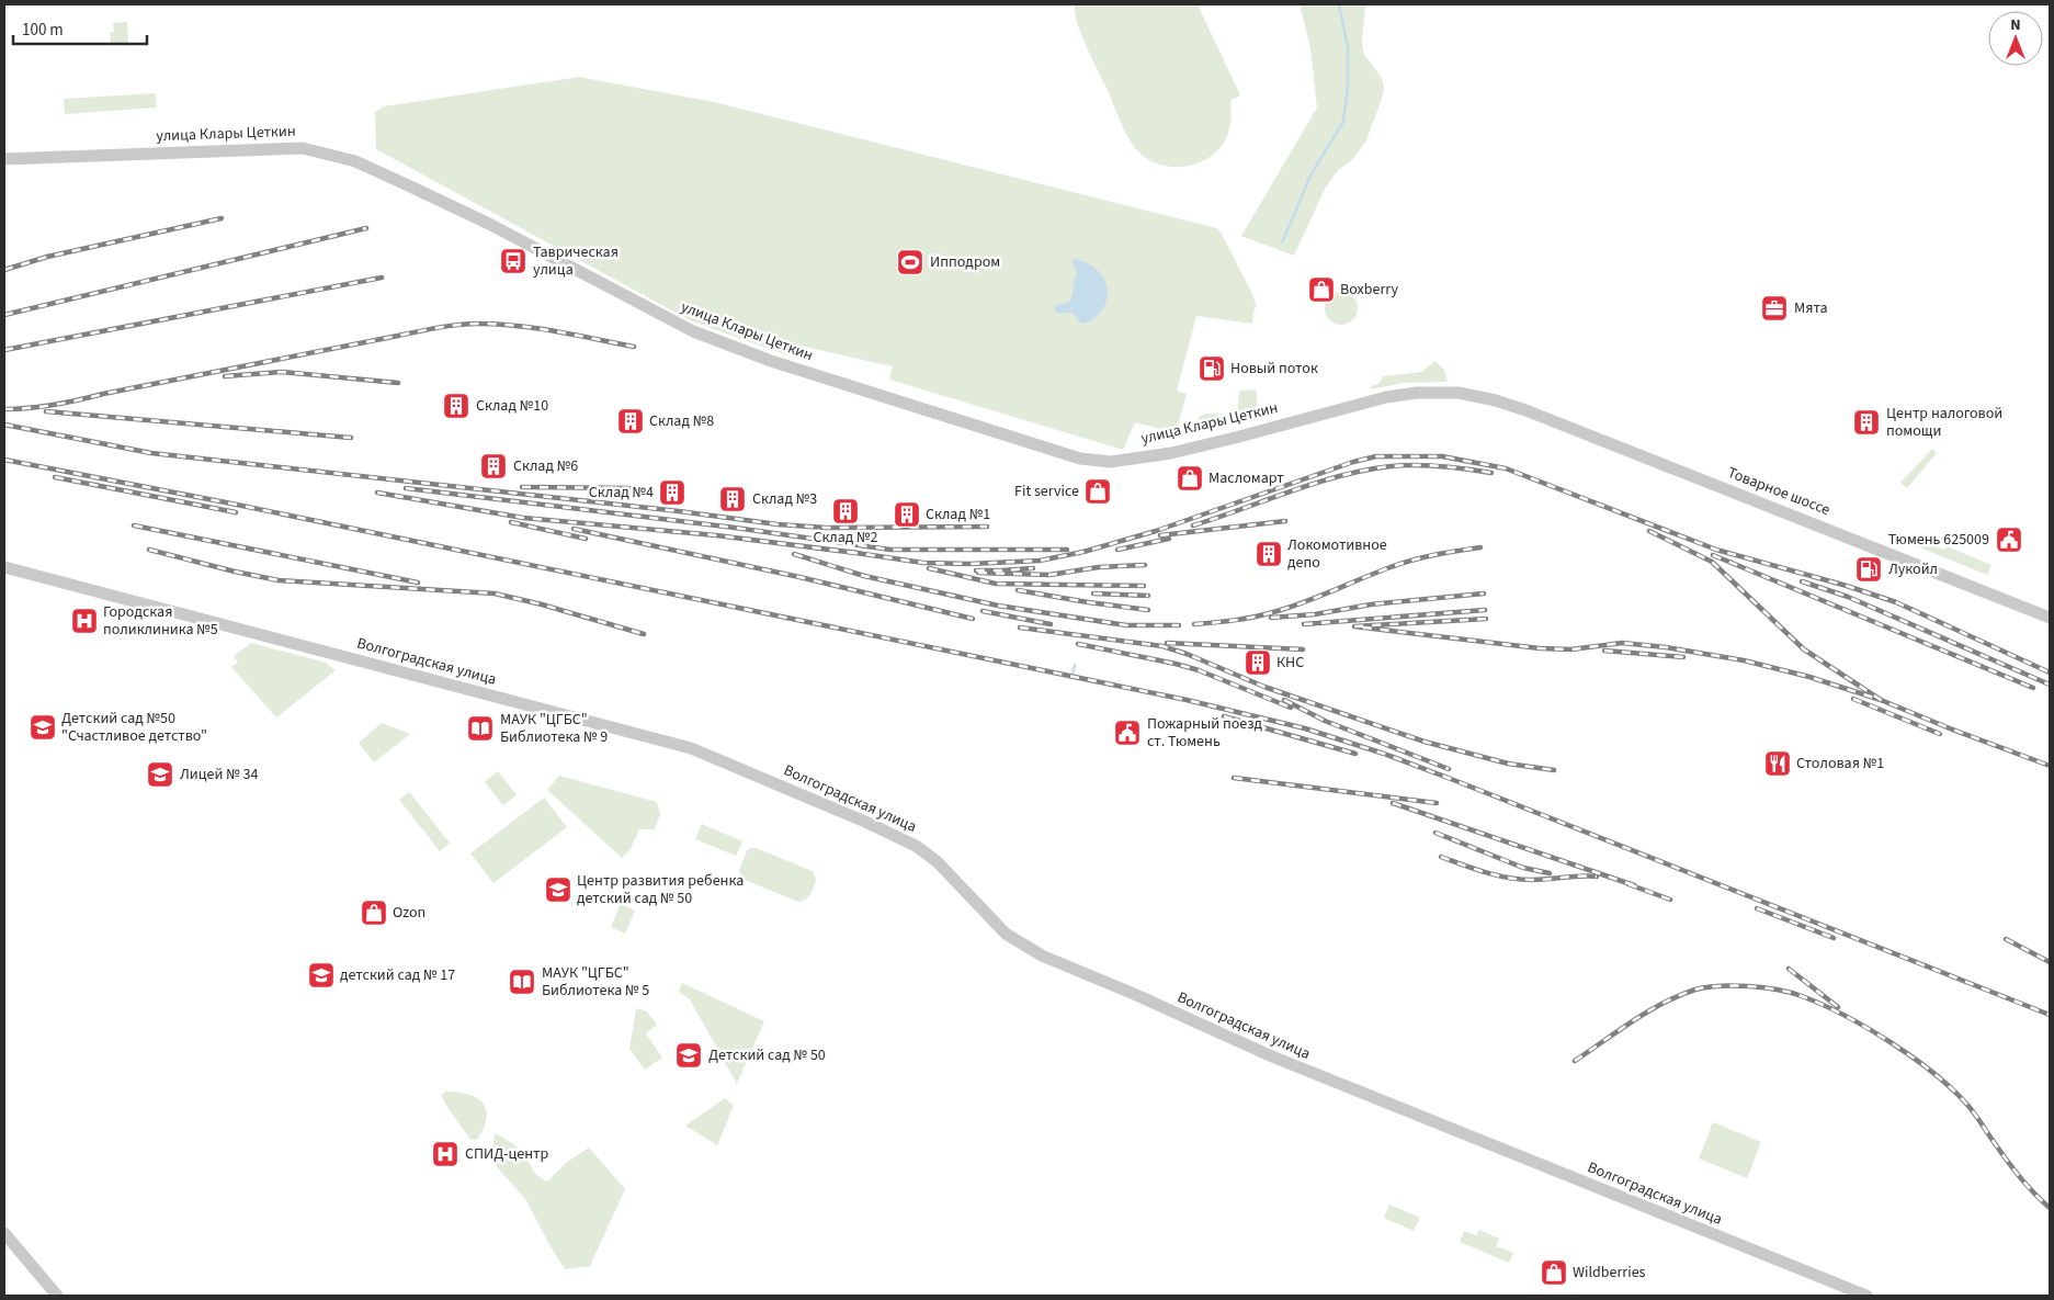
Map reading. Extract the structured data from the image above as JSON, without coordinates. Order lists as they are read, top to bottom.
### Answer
{
  "streets": {
    "street": ["улица Клары Цеткин", "Товарное шоссе", "Волгоградская улица"]
  },
  "crossings": [
    ["улица Клары Цеткин", "Товарное шоссе"]
  ],
  "places": {
    "bus stop": ["Таврическая улица"],
    "sports": ["Ипподром"],
    "shop": [
      "Boxberry",
      "Масломарт",
      "Fit service",
      "Ozon",
      "Wildberries"
    ],
    "office": ["Мята"],
    "fuel station": ["Новый поток", "Лукойл"],
    "building": [
      "Склад №10",
      "Склад №8",
      "Центр налоговой помощи",
      "Склад №6",
      "Склад №4",
      "Склад №3",
      "Склад №2",
      "Склад №1",
      "Локомотивное депо",
      "КНС"
    ],
    "public building": ["Тюмень 625009", "Пожарный поезд ст. Тюмень"],
    "hospital": ["Городская поликлиника №5", "СПИД-центр"],
    "school or university": [
      "Детский сад №50 \"Счастливое детство\"",
      "Лицей № 34",
      "Центр развития ребенка детский сад № 50",
      "детский сад № 17",
      "Детский сад № 50"
    ],
    "library": ["МАУК \"ЦГБС\" Библиотека № 9", "МАУК \"ЦГБС\" Библиотека № 5"],
    "restaurant": ["Столовая №1"]
  },
  "scale_bar": "100 m",
  "north": "top"
}
